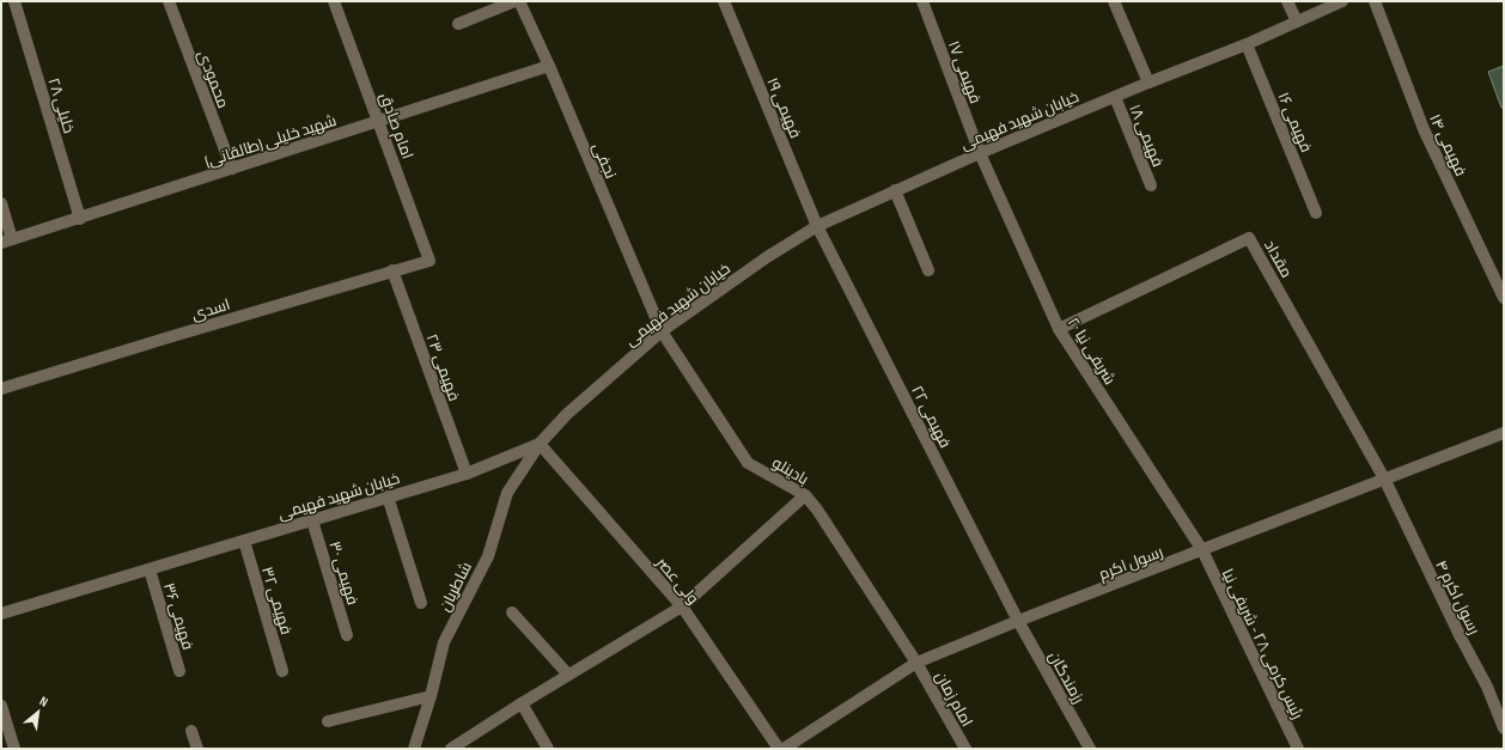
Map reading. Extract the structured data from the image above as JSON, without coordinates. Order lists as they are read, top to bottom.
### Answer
{
  "streets": {
    "street": [
      "فهیمی ۱۷",
      "محمودی",
      "خلیلی ۲۸",
      "فهیمی ۱۹",
      "خیابان شهید فهیمی",
      "فهیمی ۱۶",
      "امام صادق",
      "فهیمی ۱۸",
      "شهید خلیلی (طالقانی)",
      "فهیمی ۱۴",
      "نجفی",
      "مقداد",
      "اسدی",
      "۲۰ شریفی نیا",
      "فهیمی ۲۳",
      "فهیمی ۲۲",
      "بادینلو",
      "رسول اکرم",
      "فهیمی ۳۰",
      "ولی عصر",
      "شاطریان",
      "رسول اکرم ۴",
      "فهیمی ۳۲",
      "فهیمی ۳۶",
      "رئیس کرمی ۲۸ - شریفی نیا",
      "رزمندگان",
      "امام زمان"
    ]
  },
  "crossings": [
    ["فهیمی ۱۷", "خیابان شهید فهیمی"],
    ["فهیمی ۱۷", "۲۰ شریفی نیا"],
    ["محمودی", "شهید خلیلی (طالقانی)"],
    ["خلیلی ۲۸", "شهید خلیلی (طالقانی)"],
    ["فهیمی ۱۹", "خیابان شهید فهیمی"],
    ["فهیمی ۱۹", "فهیمی ۲۲"],
    ["خیابان شهید فهیمی", "فهیمی ۱۶"],
    ["خیابان شهید فهیمی", "فهیمی ۱۸"],
    ["خیابان شهید فهیمی", "نجفی"],
    ["خیابان شهید فهیمی", "۲۰ شریفی نیا"],
    ["خیابان شهید فهیمی", "فهیمی ۲۳"],
    ["خیابان شهید فهیمی", "فهیمی ۲۲"],
    ["خیابان شهید فهیمی", "بادینلو"],
    ["خیابان شهید فهیمی", "فهیمی ۳۰"],
    ["خیابان شهید فهیمی", "ولی عصر"],
    ["خیابان شهید فهیمی", "شاطریان"],
    ["خیابان شهید فهیمی", "فهیمی ۳۲"],
    ["خیابان شهید فهیمی", "فهیمی ۳۶"],
    ["امام صادق", "شهید خلیلی (طالقانی)"],
    ["امام صادق", "اسدی"],
    ["شهید خلیلی (طالقانی)", "نجفی"],
    ["نجفی", "بادینلو"],
    ["مقداد", "۲۰ شریفی نیا"],
    ["مقداد", "رسول اکرم"],
    ["مقداد", "رسول اکرم ۴"],
    ["اسدی", "فهیمی ۲۳"],
    ["۲۰ شریفی نیا", "رسول اکرم"],
    ["۲۰ شریفی نیا", "رئیس کرمی ۲۸ - شریفی نیا"],
    ["فهیمی ۲۲", "رسول اکرم"],
    ["فهیمی ۲۲", "رزمندگان"],
    ["بادینلو", "رسول اکرم"],
    ["بادینلو", "امام زمان"],
    ["رسول اکرم", "رسول اکرم ۴"],
    ["رسول اکرم", "رئیس کرمی ۲۸ - شریفی نیا"],
    ["رسول اکرم", "رزمندگان"],
    ["رسول اکرم", "امام زمان"],
    ["ولی عصر", "شاطریان"]
  ],
  "north": "top right"
}
